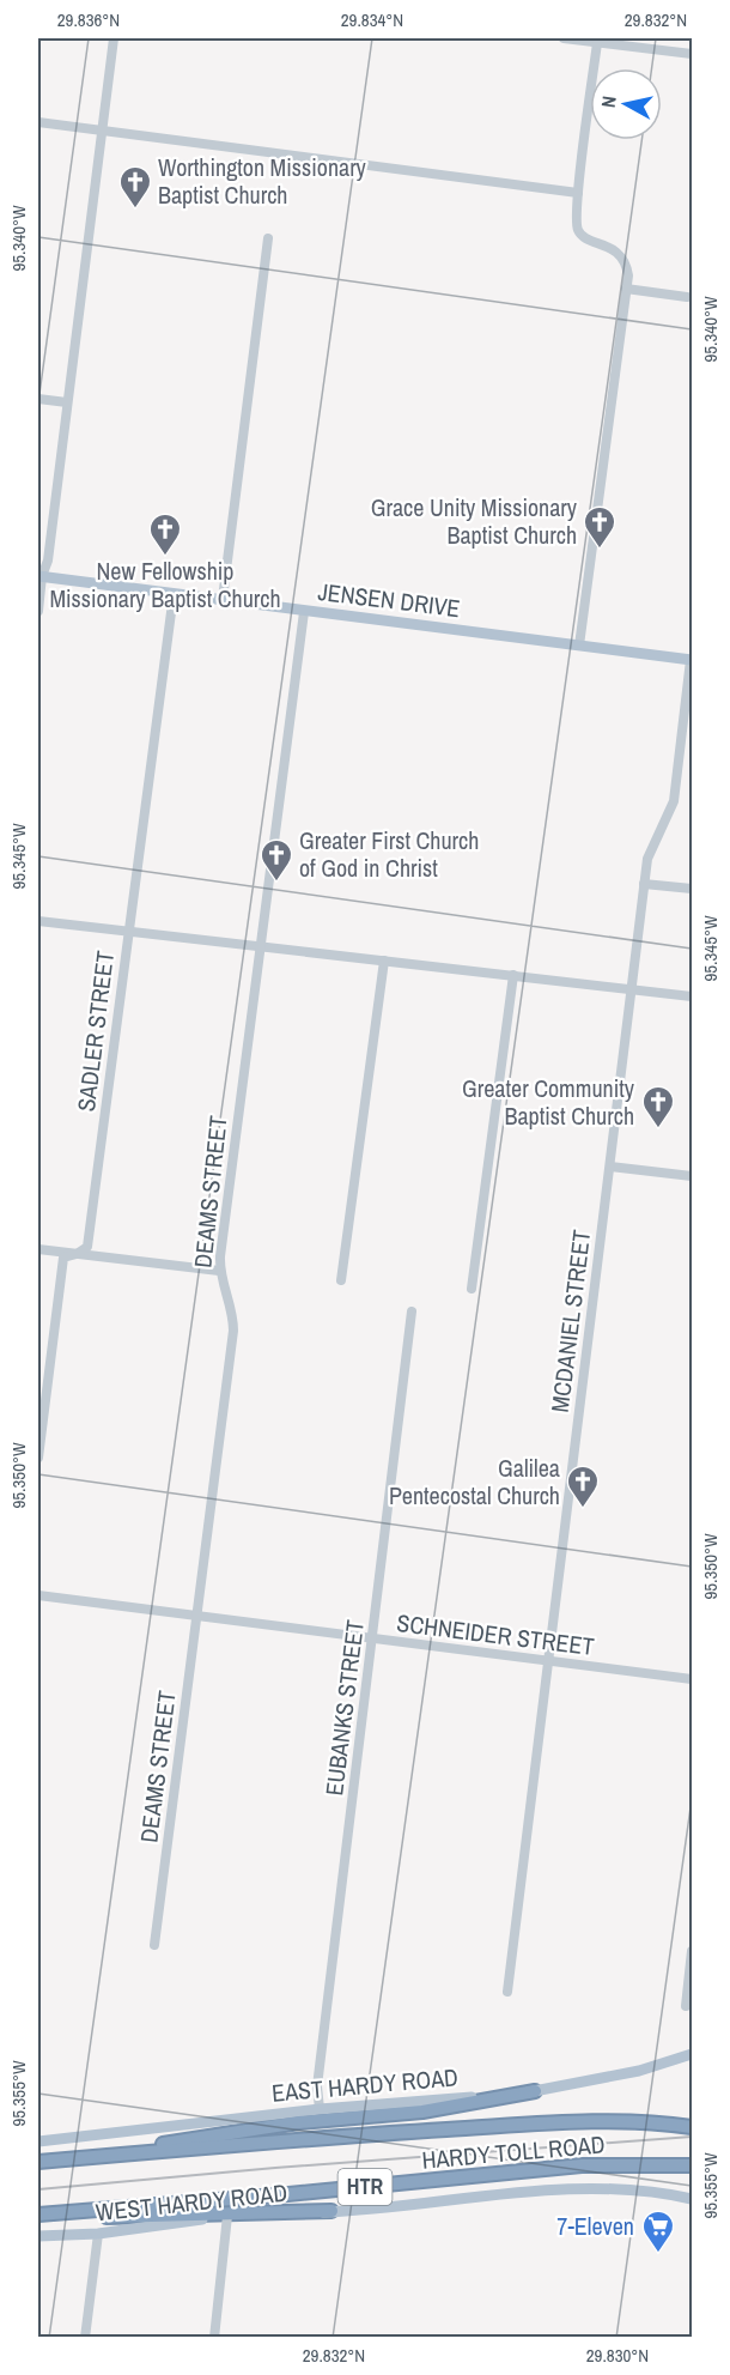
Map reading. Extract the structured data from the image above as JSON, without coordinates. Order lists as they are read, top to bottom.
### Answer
{
  "streets": {
    "highway": ["HARDY TOLL ROAD", "HTR"],
    "main road": ["JENSEN DRIVE", "EAST HARDY ROAD", "WEST HARDY ROAD"],
    "street": [
      "SADLER STREET",
      "DEAMS STREET",
      "MCDANIEL STREET",
      "SCHNEIDER STREET",
      "EUBANKS STREET"
    ]
  },
  "crossings": [
    ["JENSEN DRIVE", "SADLER STREET"],
    ["JENSEN DRIVE", "DEAMS STREET"],
    ["JENSEN DRIVE", "MCDANIEL STREET"],
    ["DEAMS STREET", "SCHNEIDER STREET"],
    ["MCDANIEL STREET", "SCHNEIDER STREET"],
    ["SCHNEIDER STREET", "EUBANKS STREET"],
    ["EUBANKS STREET", "EAST HARDY ROAD"]
  ],
  "places": {
    "church": [
      "Worthington Missionary Baptist Church",
      "Grace Unity Missionary Baptist Church",
      "New Fellowship Missionary Baptist Church",
      "Greater First Church of God in Christ",
      "Greater Community Baptist Church",
      "Galilea Pentecostal Church"
    ],
    "supermarket": ["7-Eleven"]
  },
  "north": "left",
  "coordinates": [
    "29.836°N",
    "29.834°N",
    "29.832°N",
    "95.340°W",
    "95.345°W",
    "95.350°W",
    "95.355°W",
    "29.830°N"
  ]
}
